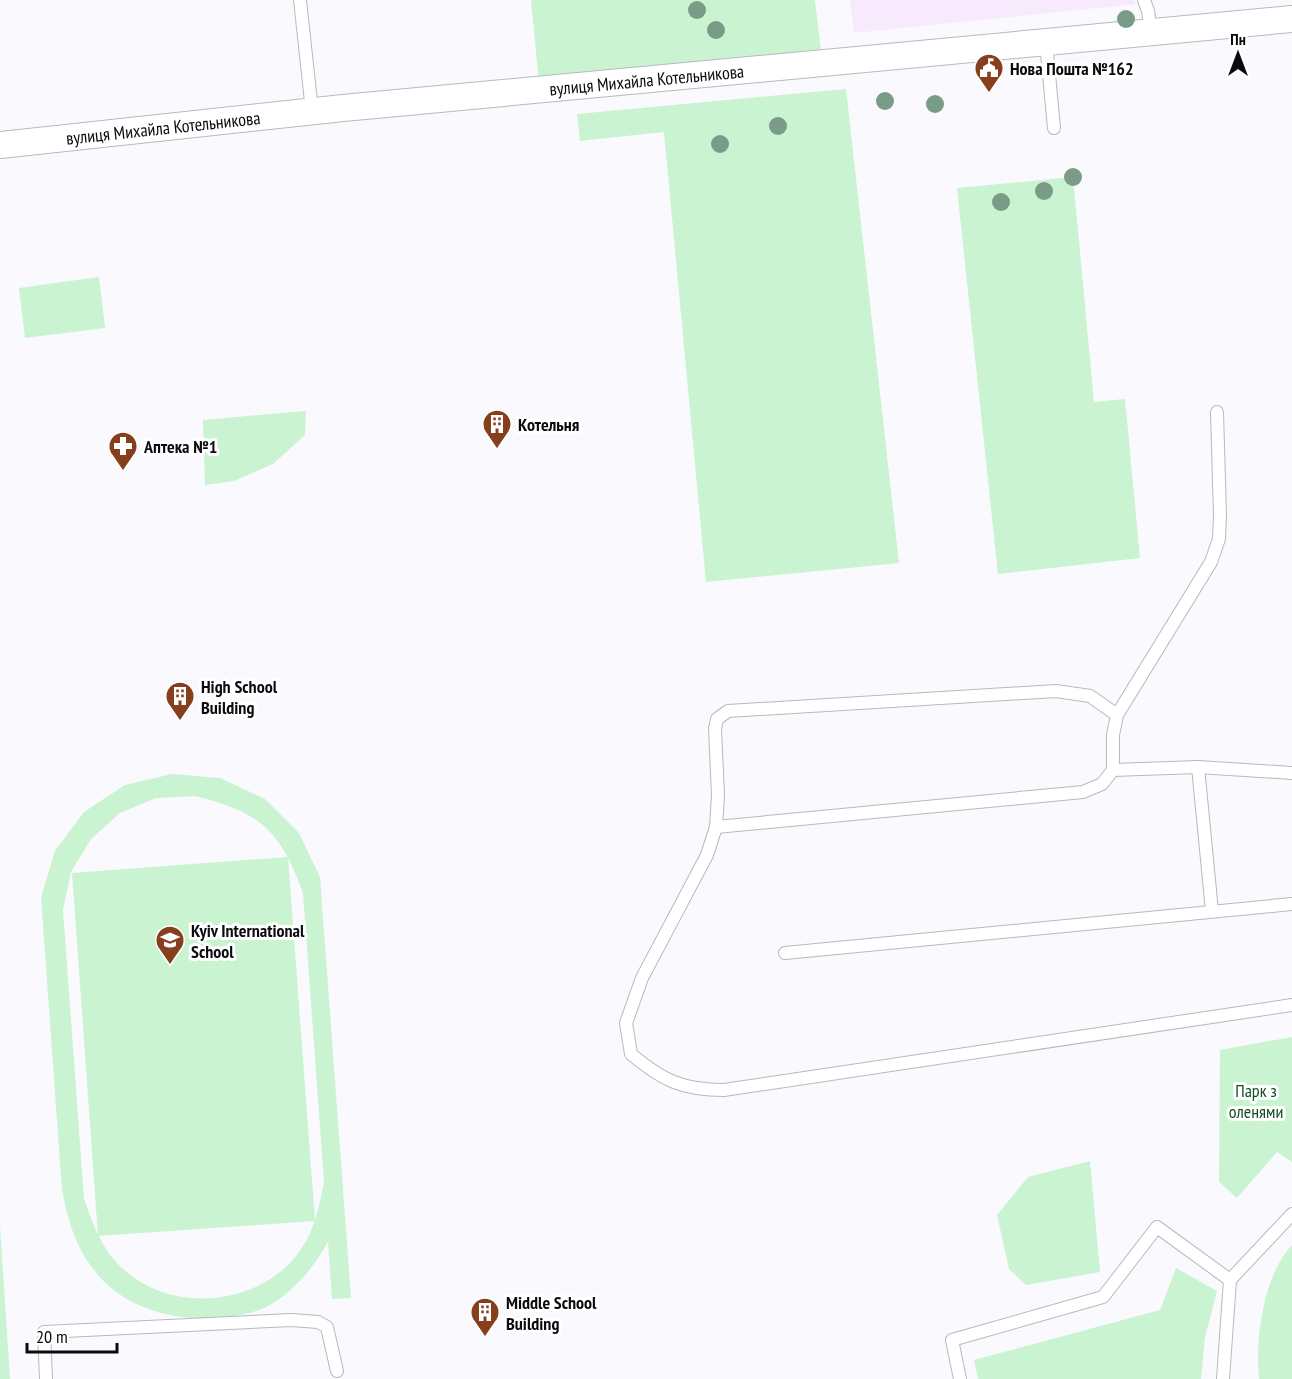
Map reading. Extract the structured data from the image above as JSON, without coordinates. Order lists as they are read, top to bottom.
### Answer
{
  "streets": {
    "street": ["вулиця Михайла Котельникова"]
  },
  "parks": ["Парк з оленями"],
  "places": {
    "public building": ["Нова Пошта №162"],
    "building": ["Котельня", "High School Building", "Middle School Building"],
    "pharmacy": ["Аптека №1"],
    "school or university": ["Kyiv International School"]
  },
  "scale_bar": "20 m",
  "north": "top"
}
